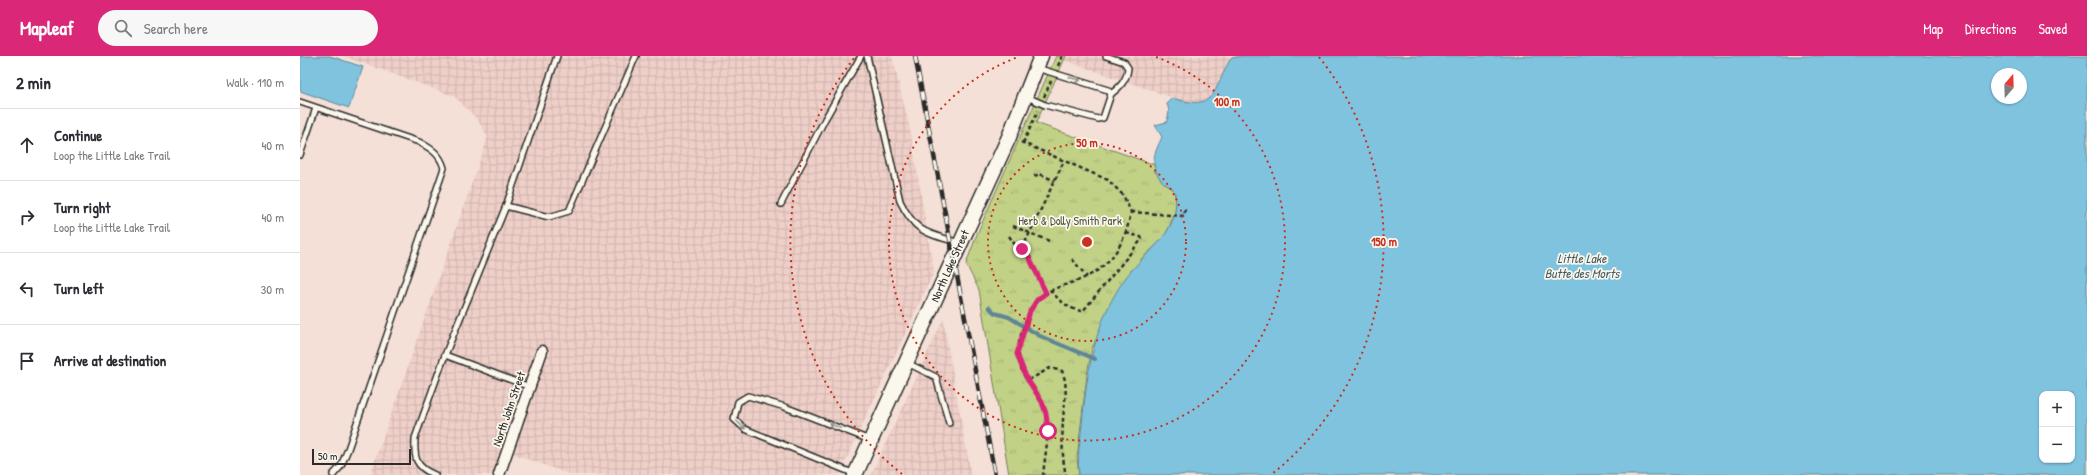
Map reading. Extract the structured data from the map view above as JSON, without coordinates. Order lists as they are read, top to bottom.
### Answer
{
  "streets": {
    "main road": ["North Lake Street"],
    "street": ["North John Street"]
  },
  "water": ["Little Lake Butte des Morts"],
  "parks": ["Herb & Dolly Smith Park"],
  "scale_bar": "50 m",
  "north": "top",
  "page": {
    "header": "Mapleaf",
    "search": "Search here",
    "nav": ["Map", "Directions", "Saved"],
    "heading": ["2 min", "Walk · 110 m"],
    "list": [
      ["Continue", "Loop the Little Lake Trail", "40 m"],
      ["Turn right", "Loop the Little Lake Trail", "40 m"],
      ["Turn left", "30 m"],
      "Arrive at destination"
    ],
    "map_buttons": ["+", "−"],
    "scale": "50 m"
  },
  "rings": ["100 m", "50 m", "150 m"]
}
